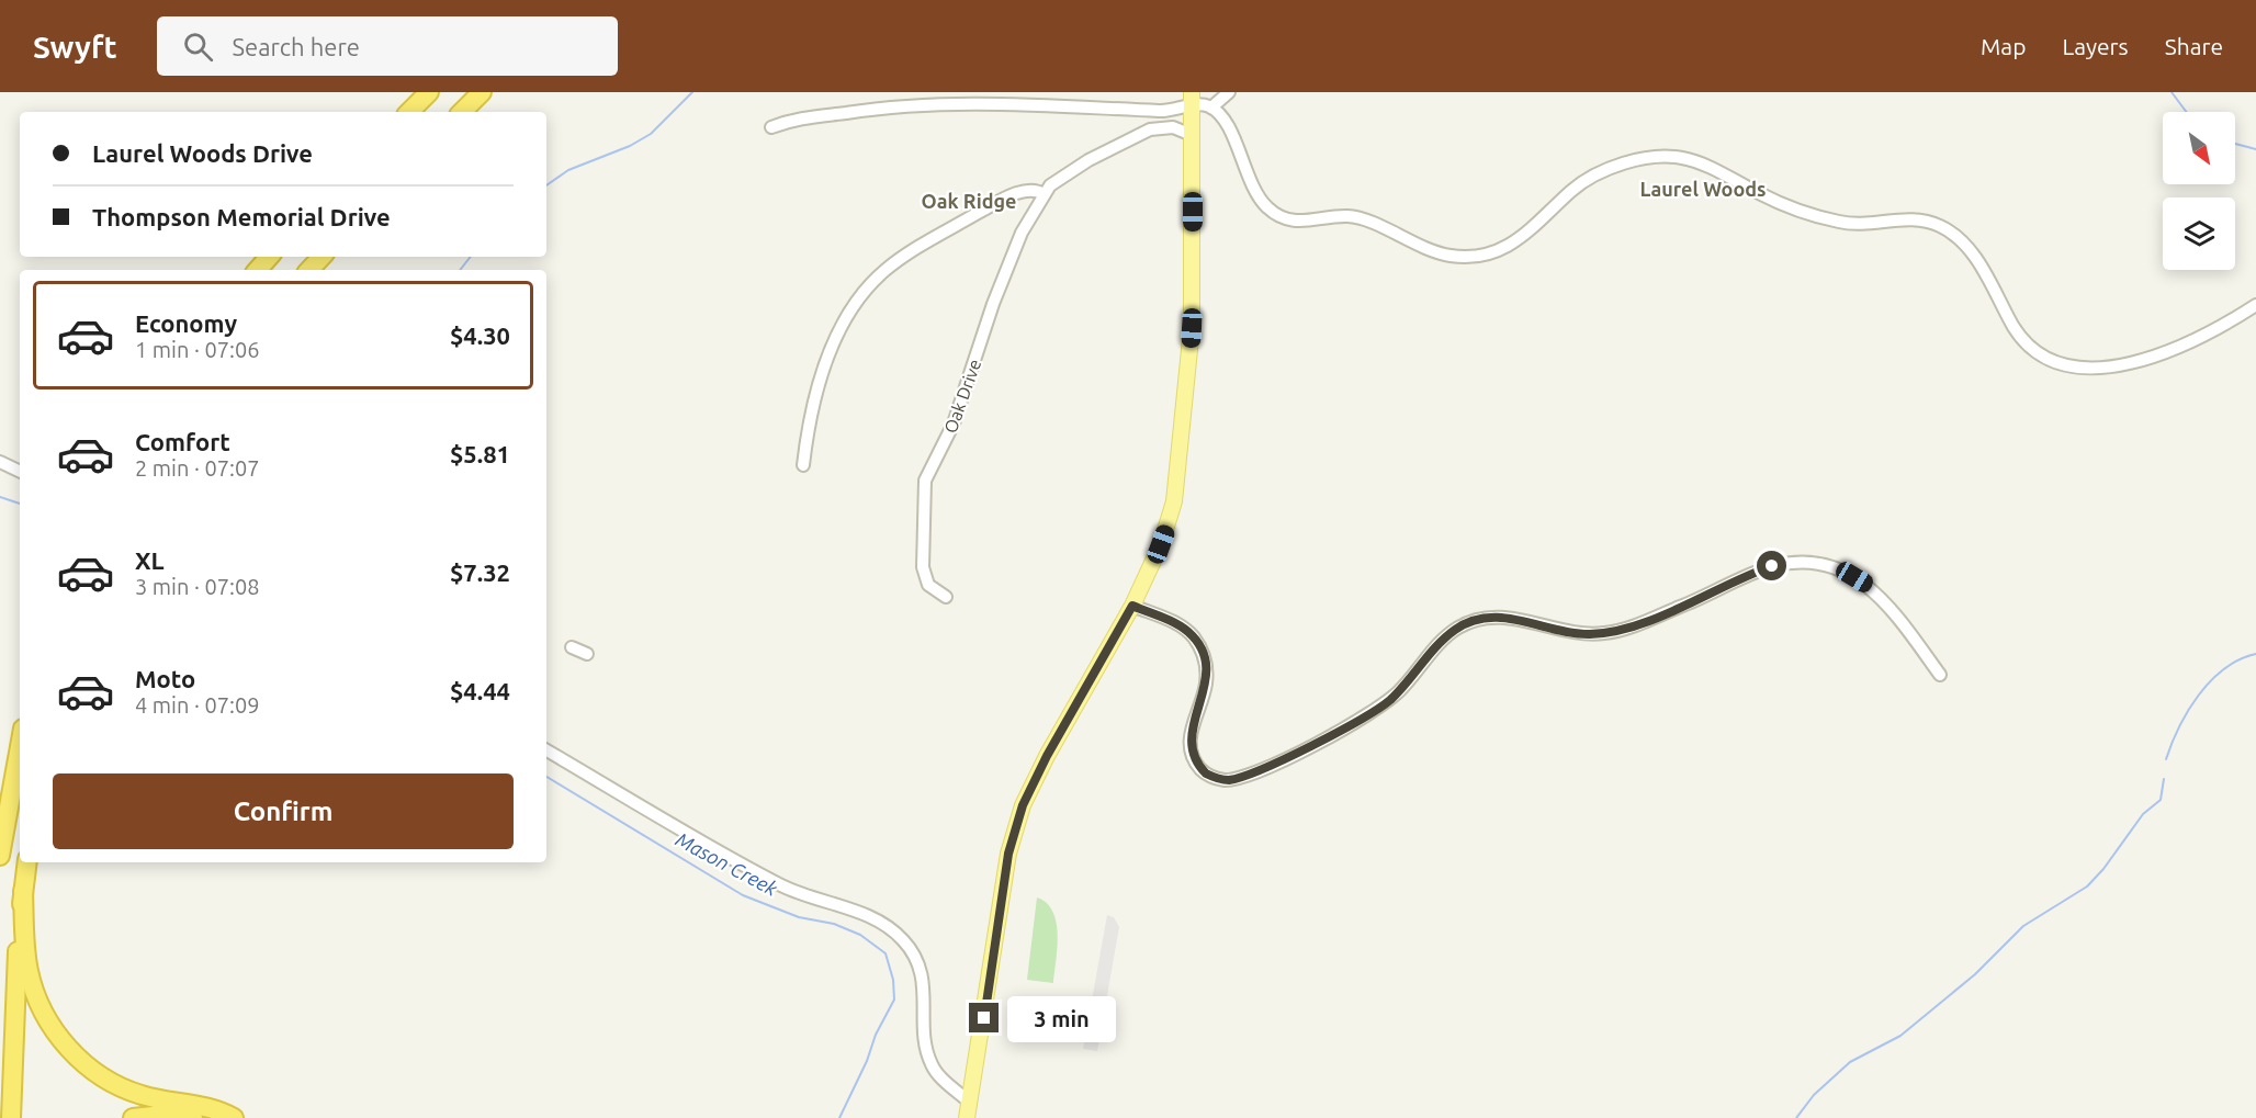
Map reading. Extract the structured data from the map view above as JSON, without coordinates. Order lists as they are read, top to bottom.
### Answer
{
  "streets": {
    "street": ["Oak Drive"]
  },
  "districts": ["Laurel Woods", "Oak Ridge"],
  "water": ["Mason Creek"],
  "north": "bottom right",
  "page": {
    "header": "Swyft",
    "search": "Search here",
    "nav": ["Map", "Layers", "Share"],
    "banner": ["Laurel Woods Drive", "Thompson Memorial Drive"],
    "list": [
      {
        "name": "Economy",
        "note": "1 min · 07:06",
        "value": "$4.30"
      },
      {
        "name": "Comfort",
        "note": "2 min · 07:07",
        "value": "$5.81"
      },
      {
        "name": "XL",
        "note": "3 min · 07:08",
        "value": "$7.32"
      },
      {
        "name": "Moto",
        "note": "4 min · 07:09",
        "value": "$4.44"
      }
    ],
    "buttons": "Confirm",
    "bubble": "3 min"
  }
}
